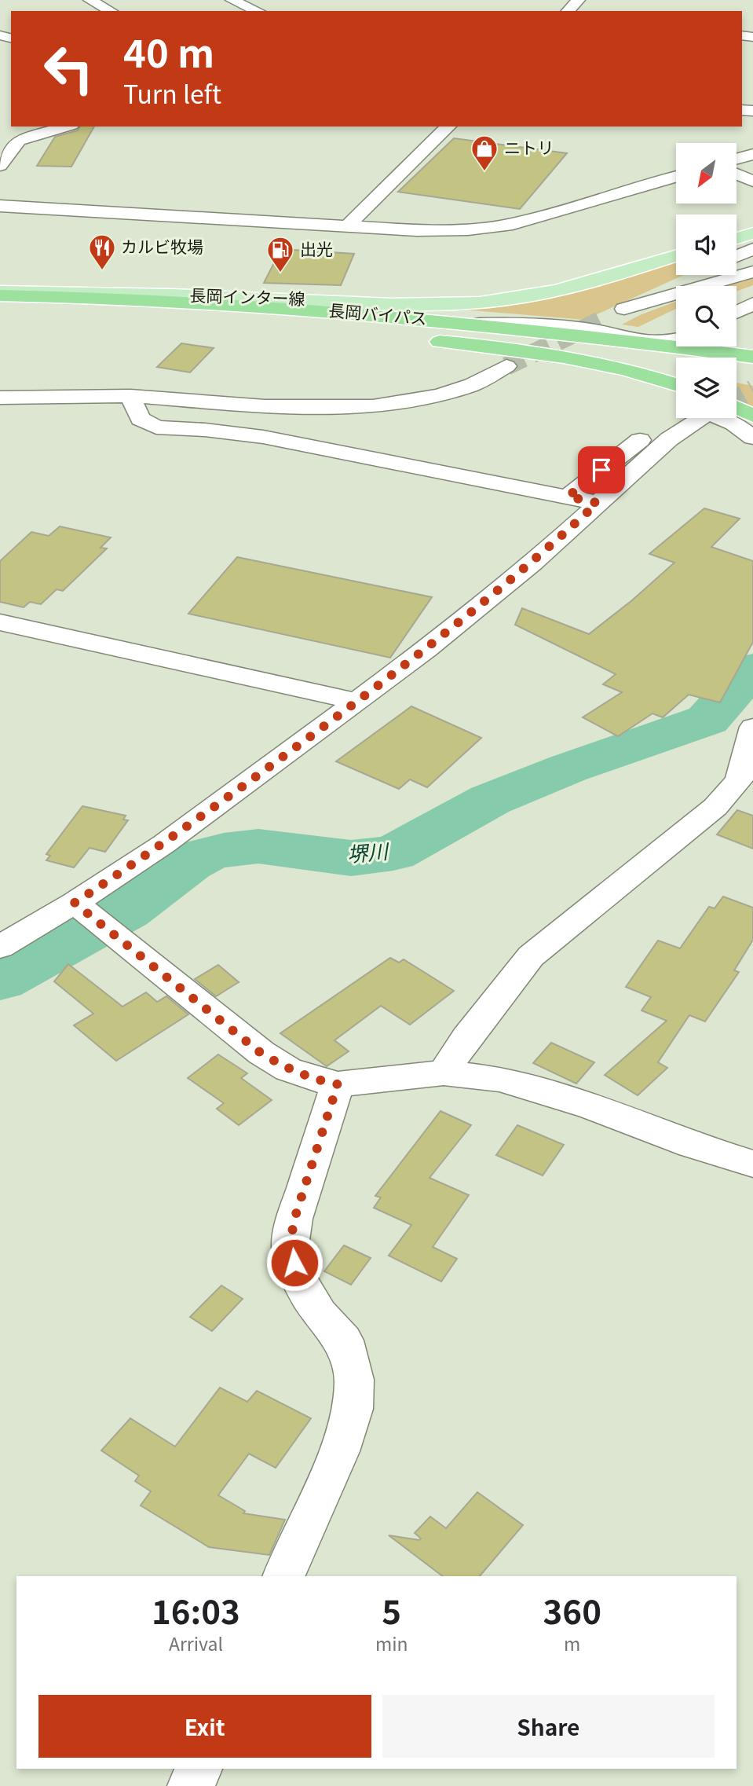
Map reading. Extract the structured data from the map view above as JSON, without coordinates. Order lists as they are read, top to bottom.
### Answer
{
  "streets": {
    "highway": ["長岡バイパス"],
    "main road": ["長岡インター線"]
  },
  "water": ["堺川"],
  "places": {
    "shop": ["ニトリ"],
    "restaurant": ["カルビ牧場"],
    "fuel station": ["出光"]
  },
  "north": "bottom left",
  "page": {
    "turn": ["40 m", "Turn left"],
    "eta": [
      "16:03",
      "Arrival",
      "5",
      "min",
      "360",
      "m"
    ],
    "buttons": ["Exit", "Share"]
  }
}
